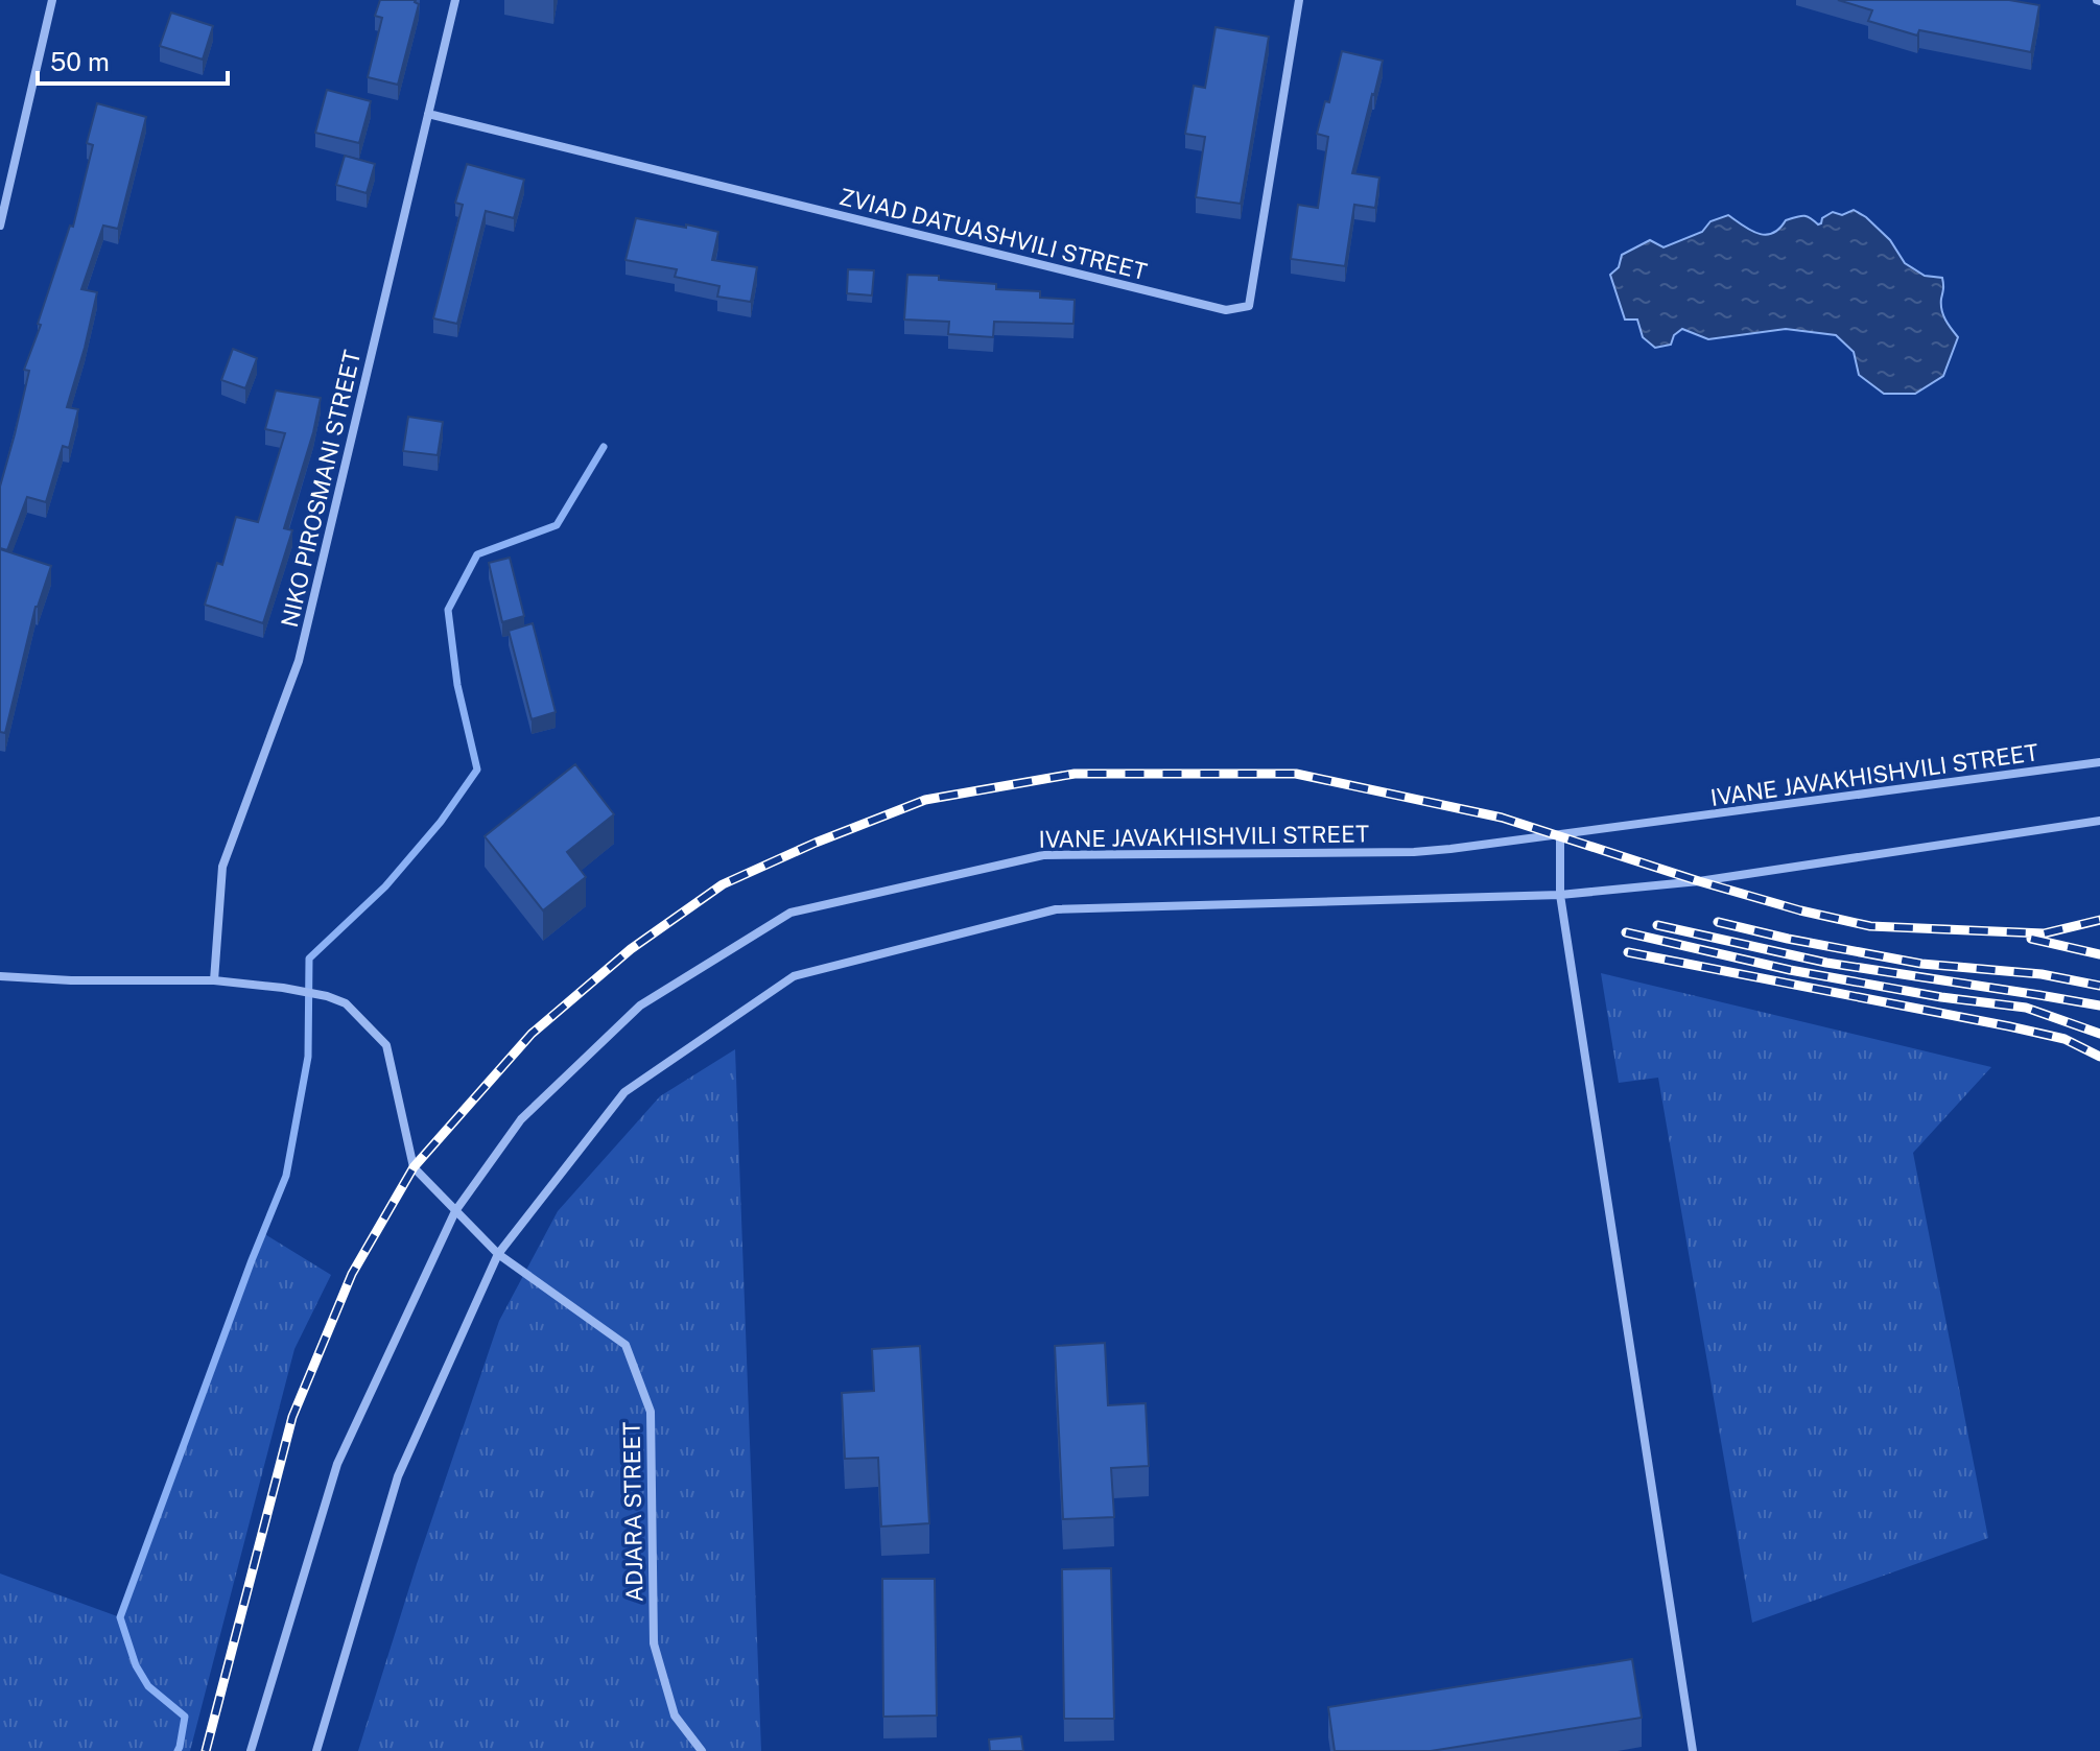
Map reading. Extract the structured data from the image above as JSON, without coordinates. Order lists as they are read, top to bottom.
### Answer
{
  "streets": {
    "street": [
      "ZVIAD DATUASHVILI STREET",
      "NIKO PIROSMANI STREET",
      "IVANE JAVAKHISHVILI STREET",
      "ADJARA STREET"
    ]
  },
  "crossings": [
    ["ZVIAD DATUASHVILI STREET", "NIKO PIROSMANI STREET"],
    ["NIKO PIROSMANI STREET", "ADJARA STREET"],
    ["IVANE JAVAKHISHVILI STREET", "ADJARA STREET"]
  ],
  "scale_bar": "50 m"
}
